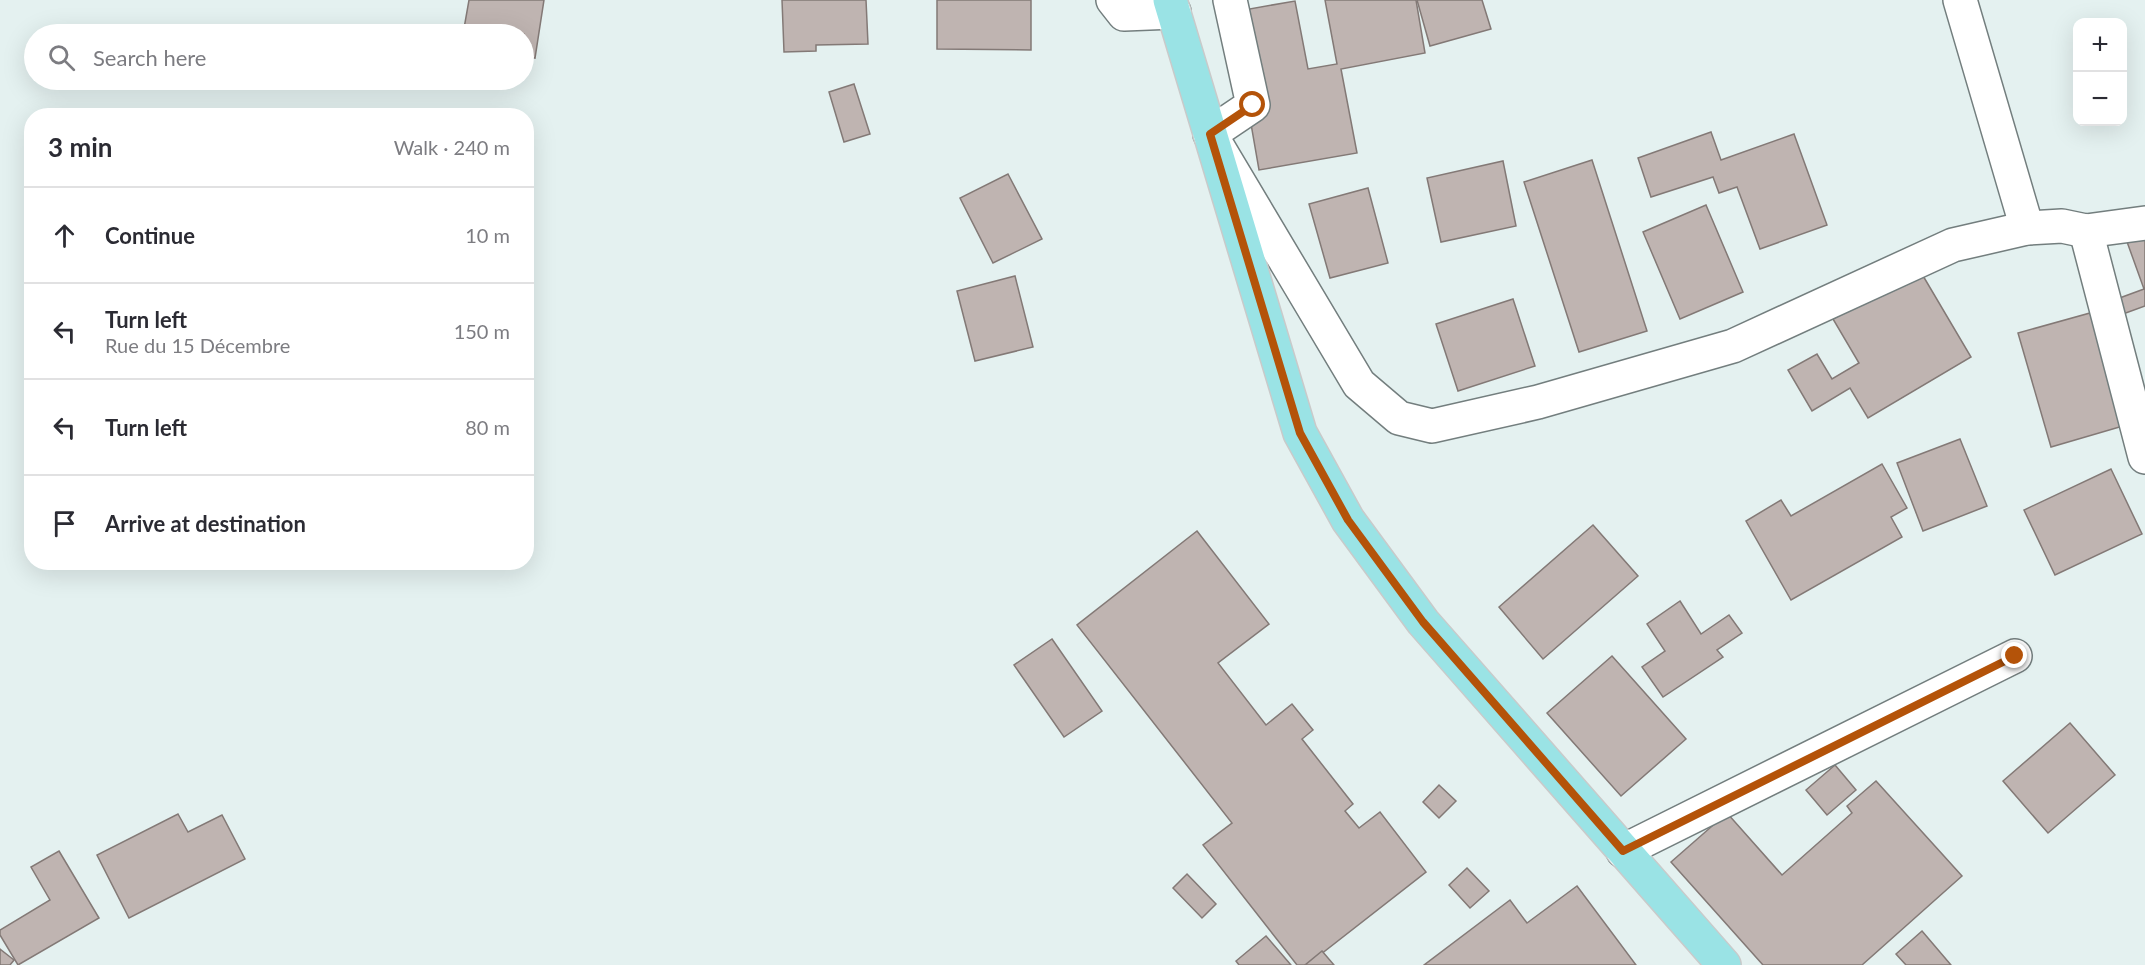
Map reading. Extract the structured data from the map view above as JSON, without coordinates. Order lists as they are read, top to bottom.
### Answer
{
  "page": {
    "map_buttons": ["+", "−"],
    "search": "Search here",
    "heading": ["3 min", "Walk · 240 m"],
    "list": [
      ["Continue", "10 m"],
      ["Turn left", "Rue du 15 Décembre", "150 m"],
      ["Turn left", "80 m"],
      "Arrive at destination"
    ]
  }
}
